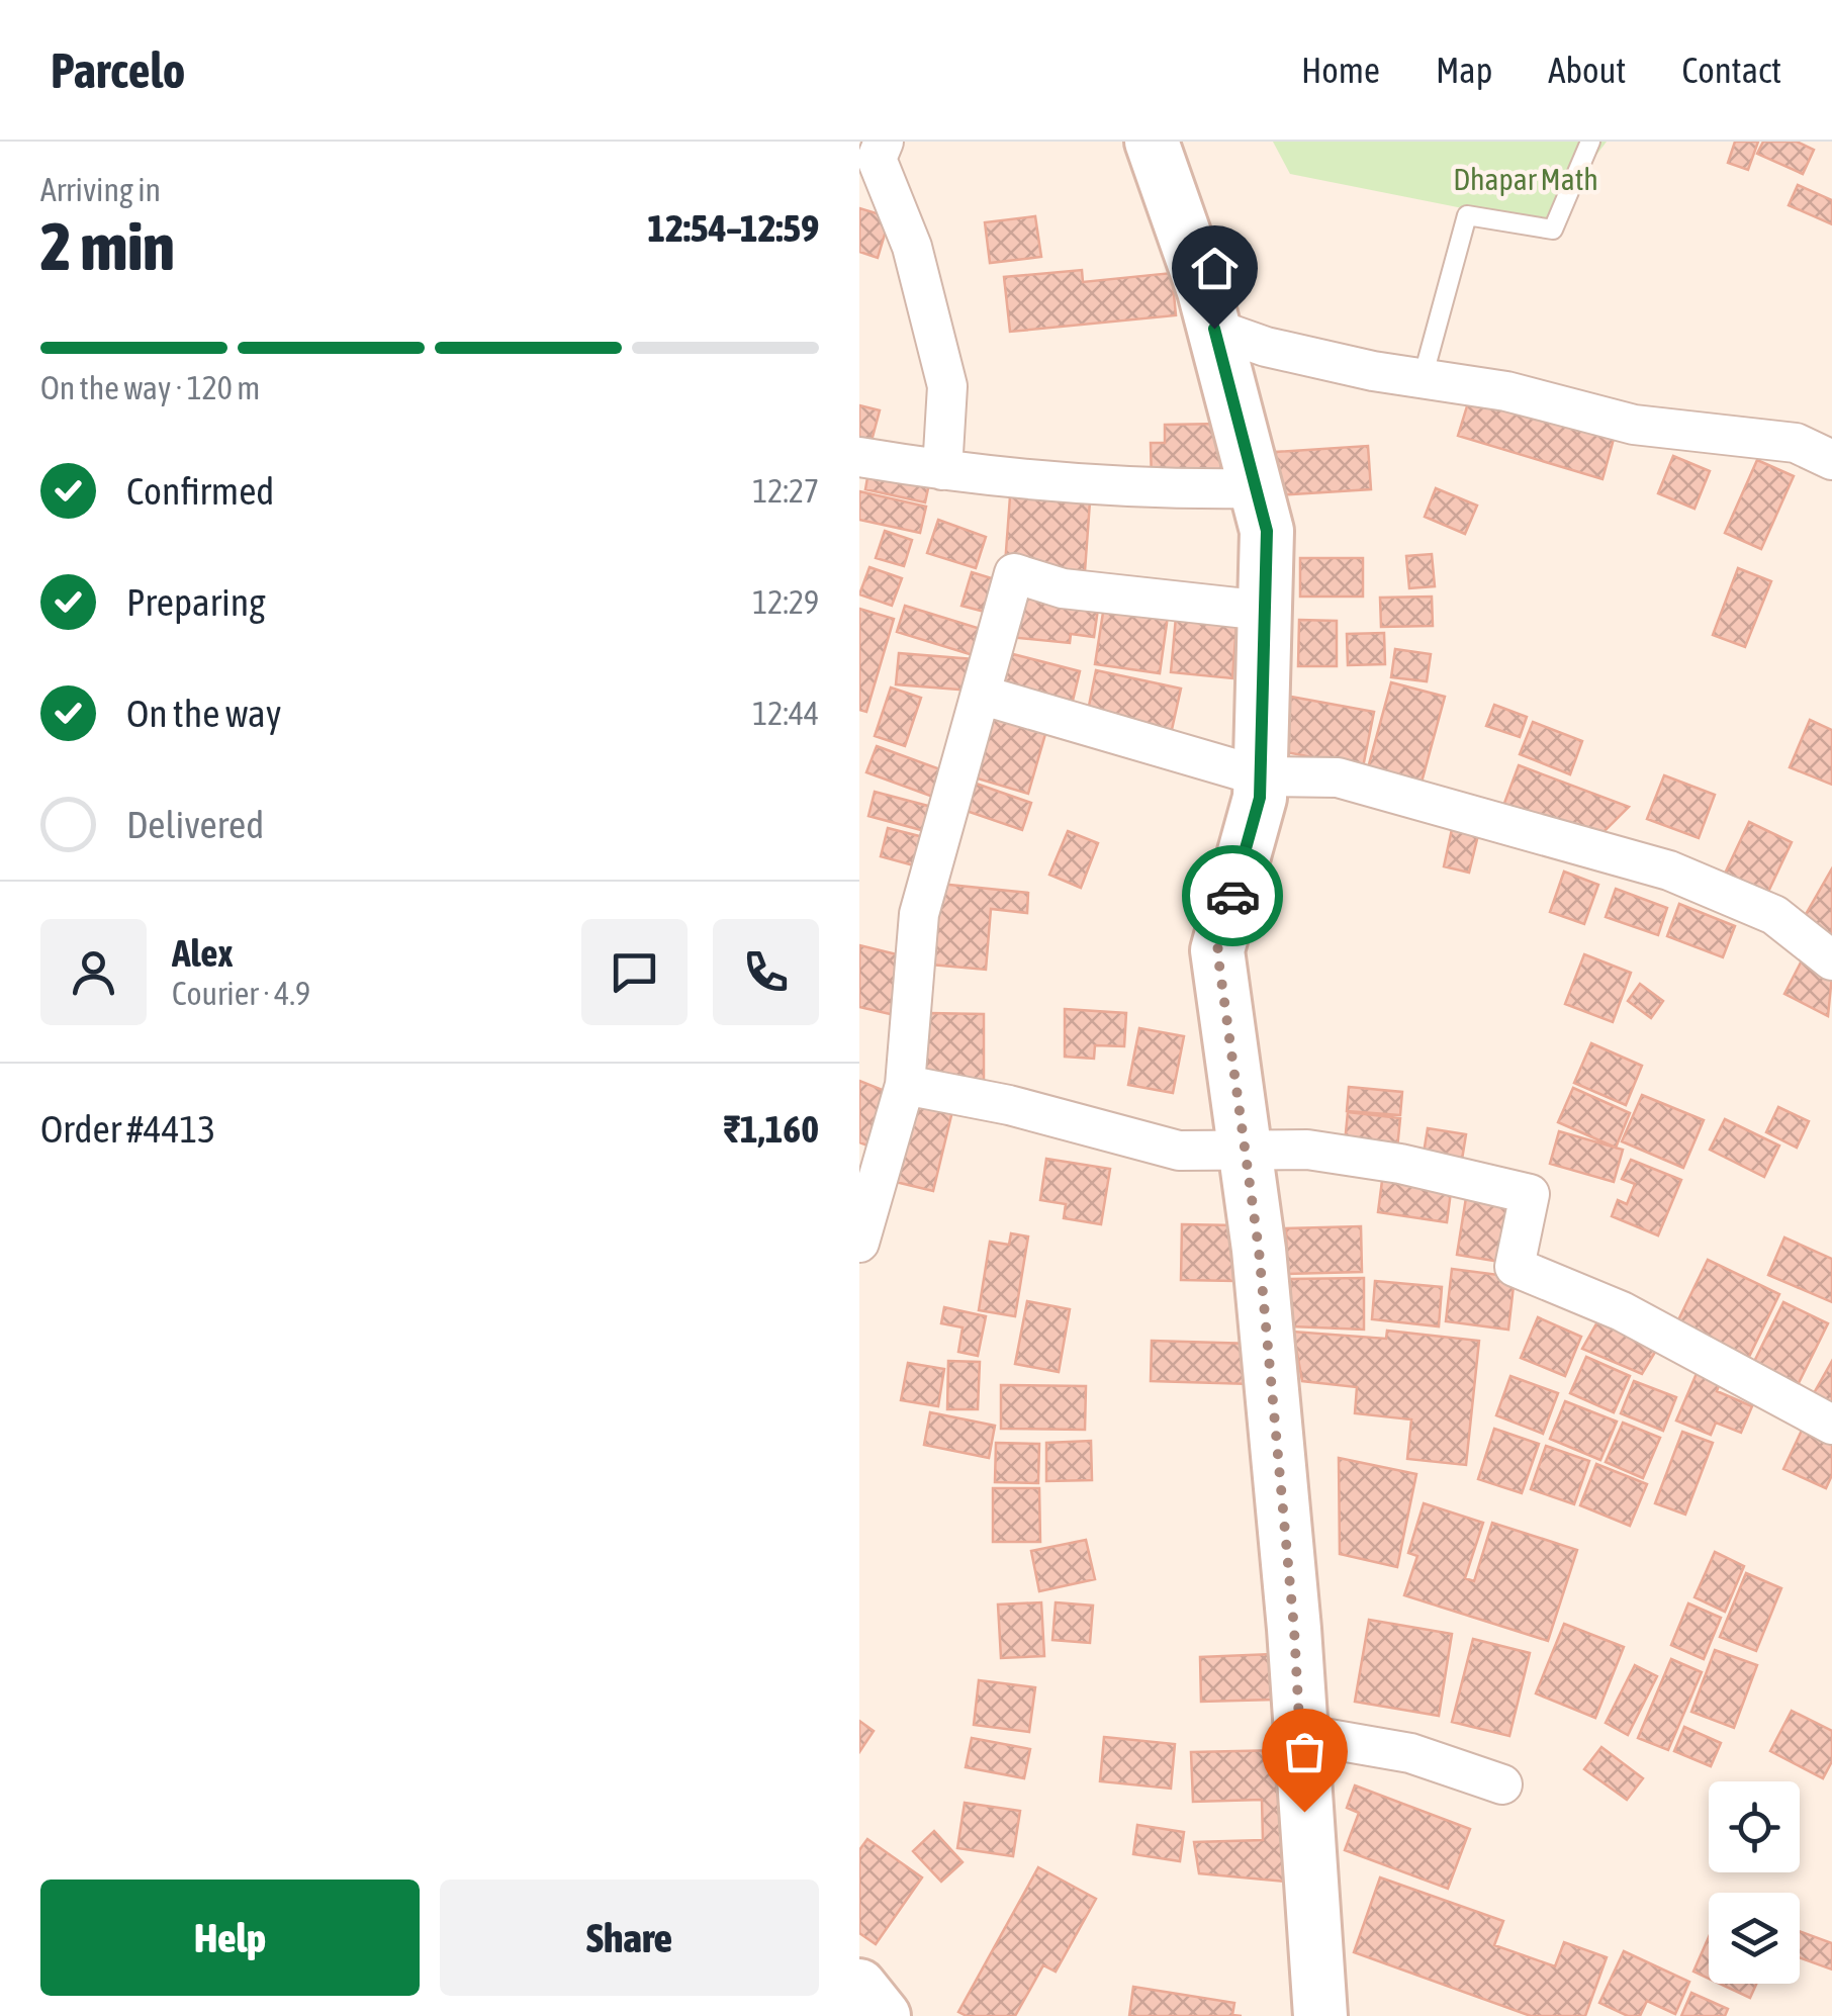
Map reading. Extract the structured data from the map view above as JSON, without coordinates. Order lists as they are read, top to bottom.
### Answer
{
  "parks": ["Dhapar Math"],
  "page": {
    "header": "Parcelo",
    "nav": [
      "Home",
      "Map",
      "About",
      "Contact"
    ],
    "heading": ["2 min", "Arriving in", "12:54–12:59"],
    "panel": [
      "Alex",
      "Courier · 4.9",
      "Order #4413",
      "₹1,160"
    ],
    "bar": "On the way · 120 m",
    "list": [
      ["Confirmed", "12:27"],
      ["Preparing", "12:29"],
      ["On the way", "12:44"],
      "Delivered"
    ],
    "buttons": ["Help", "Share"]
  }
}
